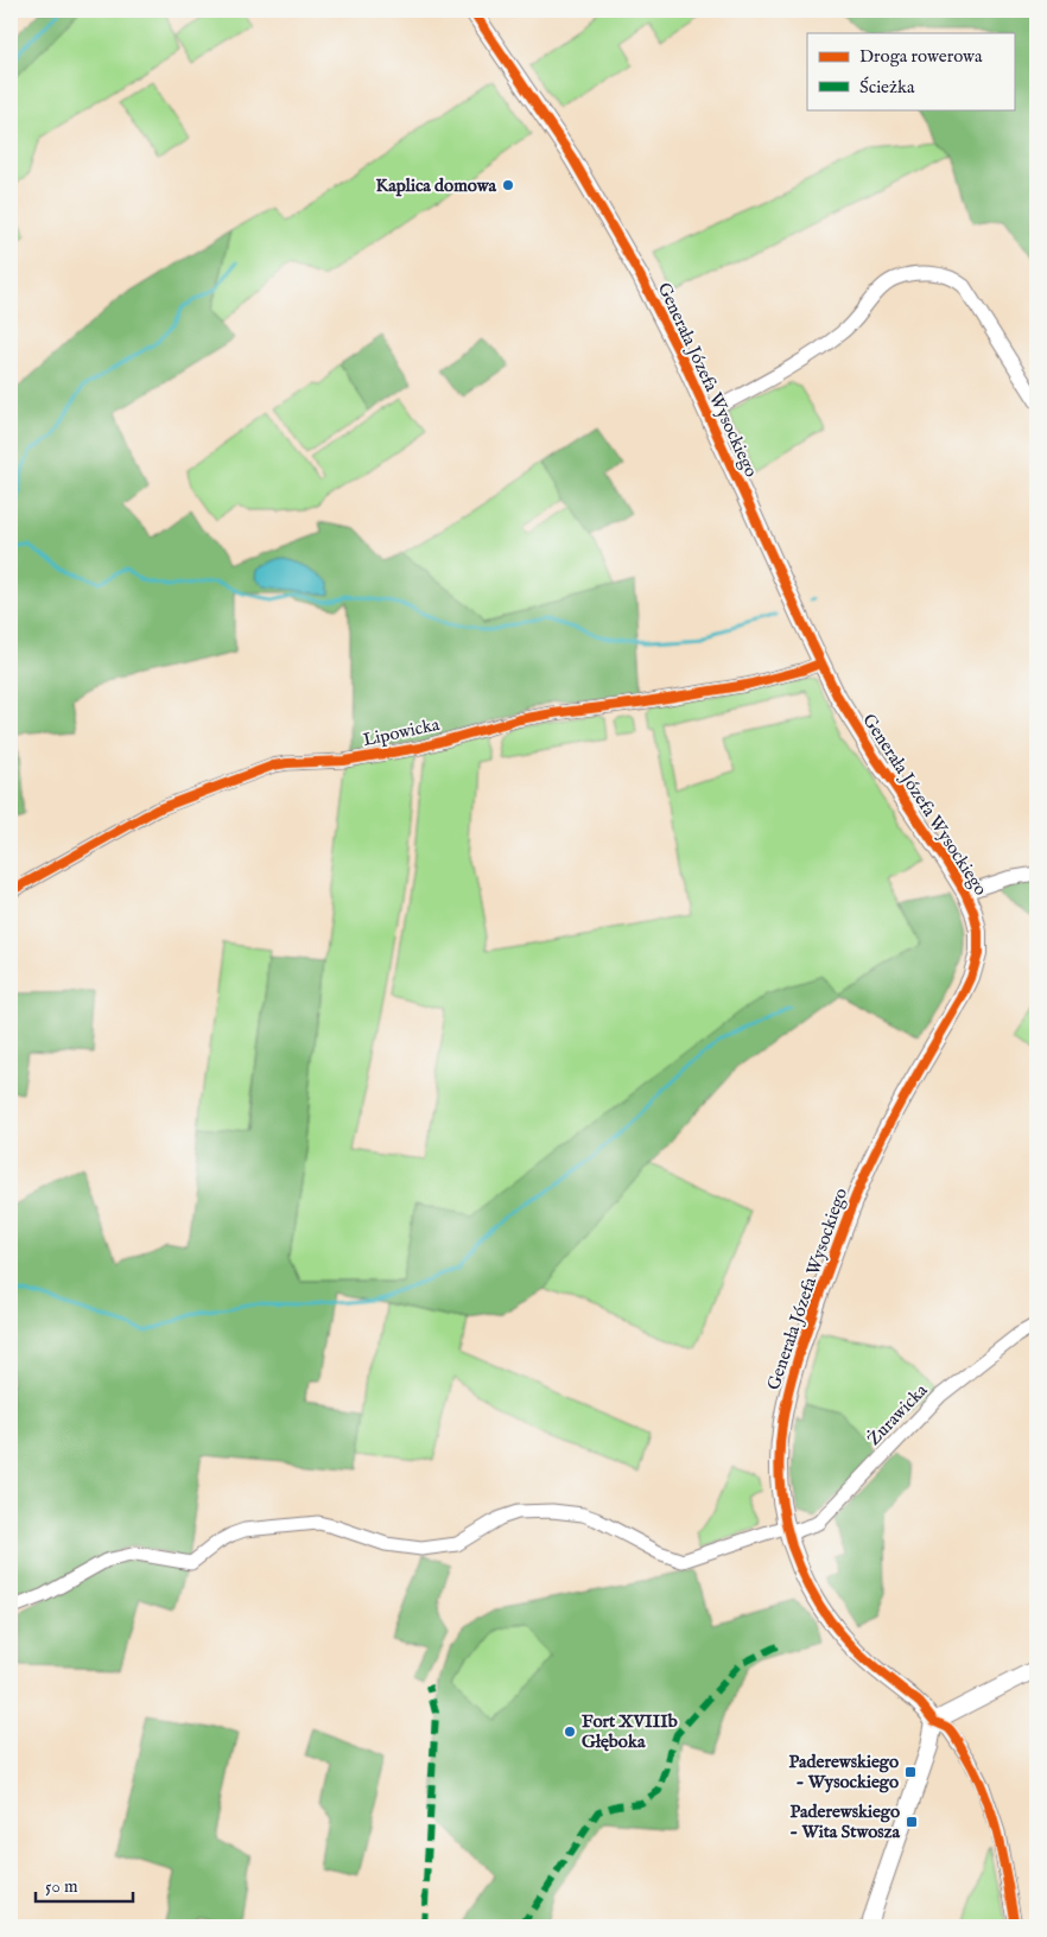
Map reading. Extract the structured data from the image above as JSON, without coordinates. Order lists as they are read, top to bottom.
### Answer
{
  "streets": {
    "street": ["Generała Józefa Wysockiego", "Lipowicka", "Żurawicka"]
  },
  "crossings": [
    ["Generała Józefa Wysockiego", "Lipowicka"],
    ["Generała Józefa Wysockiego", "Żurawicka"]
  ],
  "places": {
    "other": ["Kaplica domowa", "Fort XVIIIb Głęboka"],
    "transit": ["Paderewskiego - Wysockiego", "Paderewskiego - Wita Stwosza"]
  },
  "legend": ["Droga rowerowa", "Ścieżka"],
  "scale_bar": "50 m"
}
